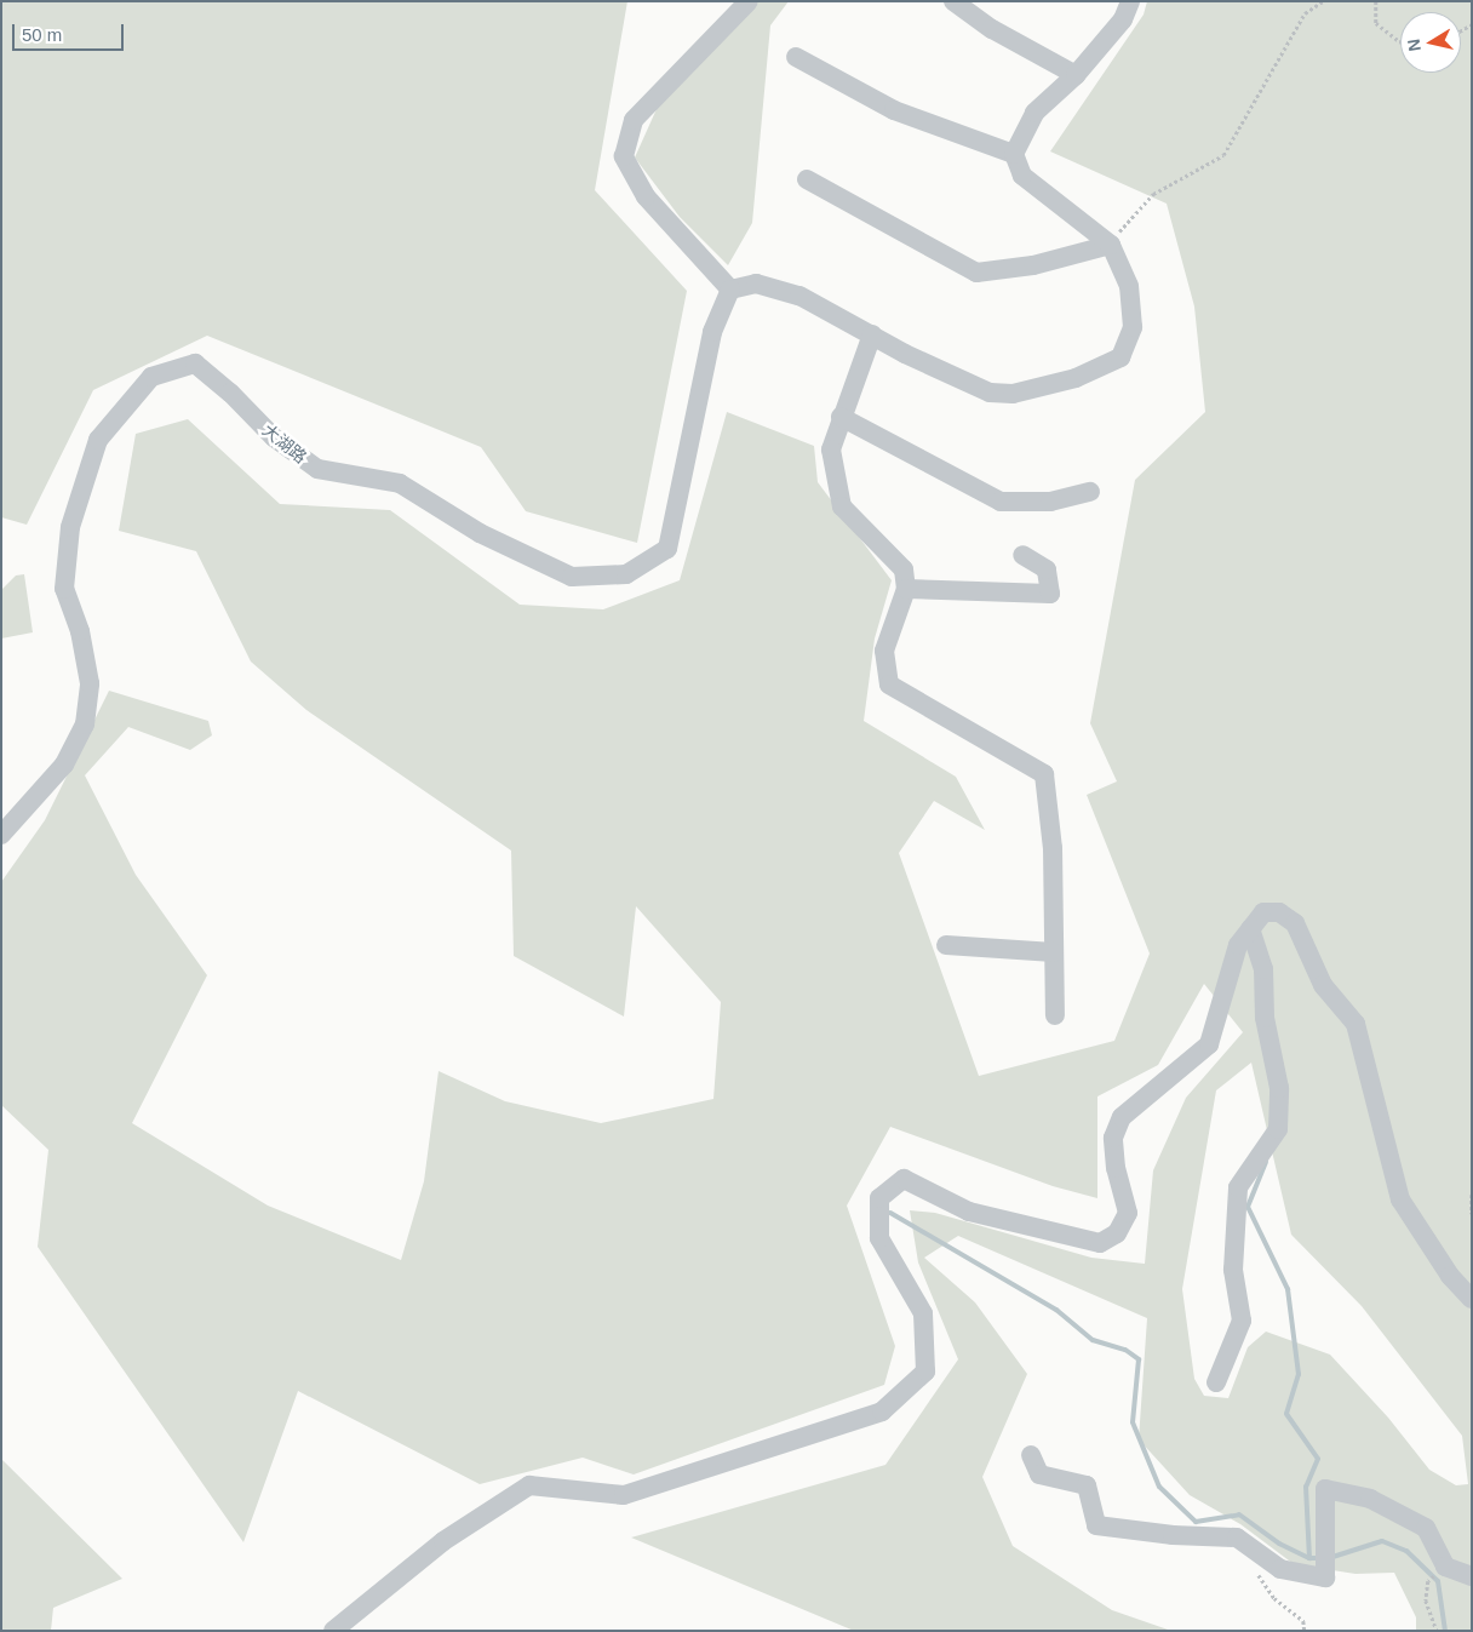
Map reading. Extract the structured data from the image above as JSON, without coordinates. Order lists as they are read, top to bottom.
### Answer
{
  "streets": {
    "street": ["大湖路"]
  },
  "scale_bar": "50 m",
  "north": "left"
}
